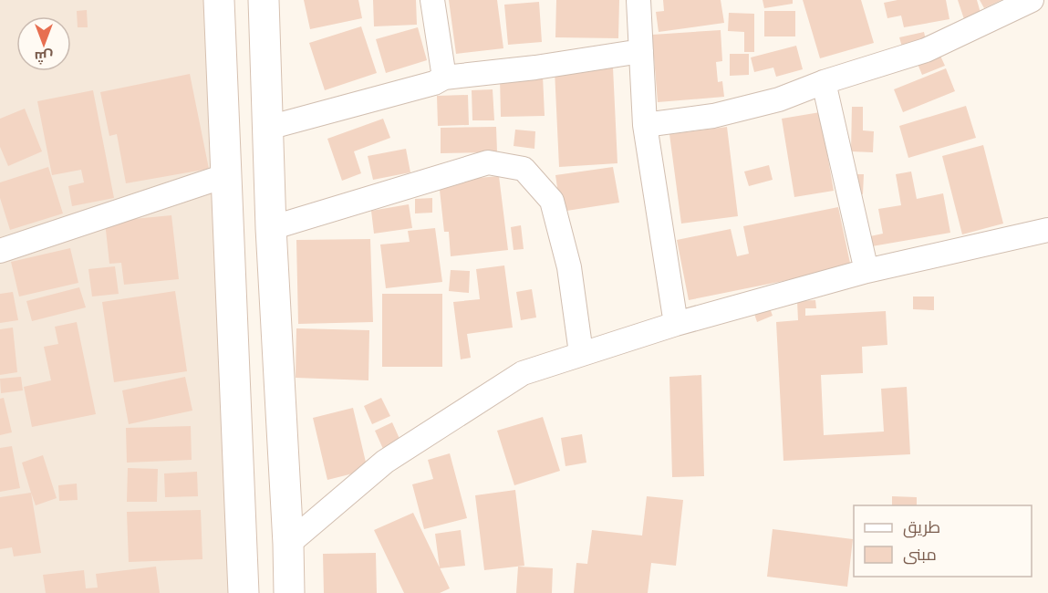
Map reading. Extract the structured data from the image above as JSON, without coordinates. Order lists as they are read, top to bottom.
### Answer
{
  "legend": ["طريق", "مبنى"],
  "north": "bottom"
}
